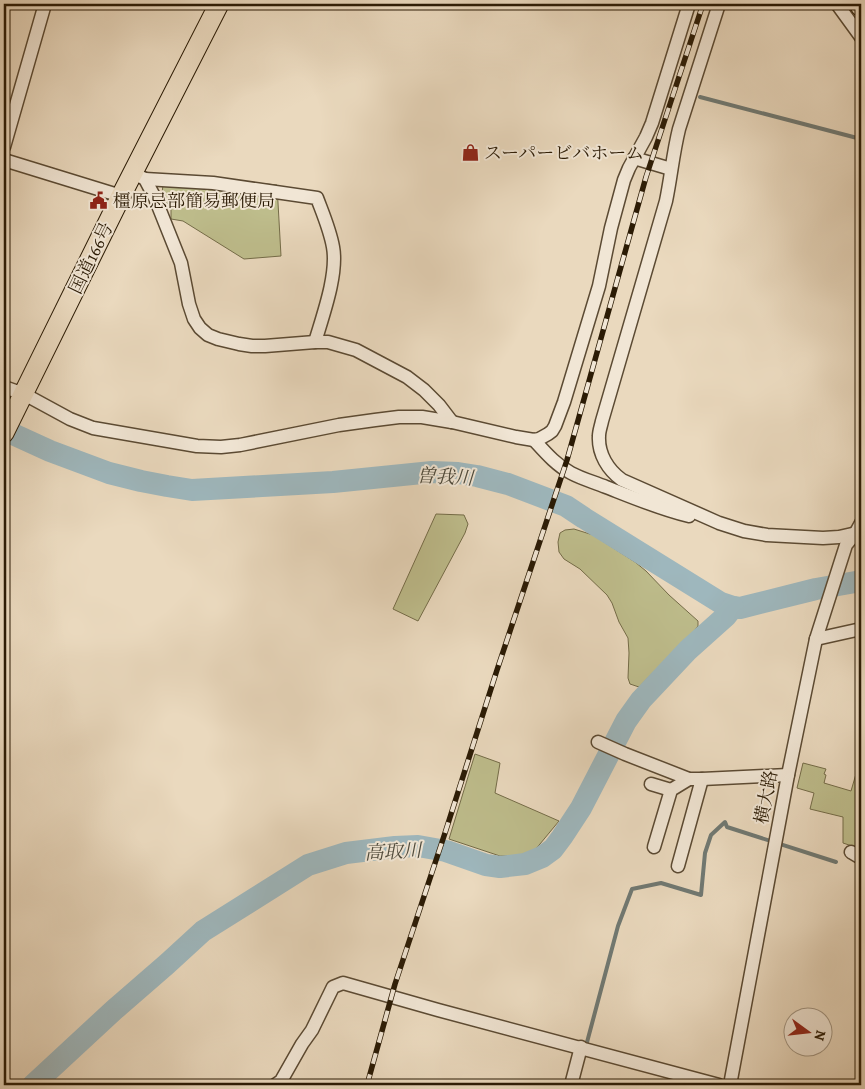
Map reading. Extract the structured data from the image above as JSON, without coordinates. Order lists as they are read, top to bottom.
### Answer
{
  "streets": {
    "highway": ["国道166号"],
    "street": ["横大路"]
  },
  "water": ["曽我川", "高取川"],
  "places": {
    "shop": ["スーパービバホーム"],
    "public building": ["橿原忌部簡易郵便局"]
  },
  "north": "right"
}
